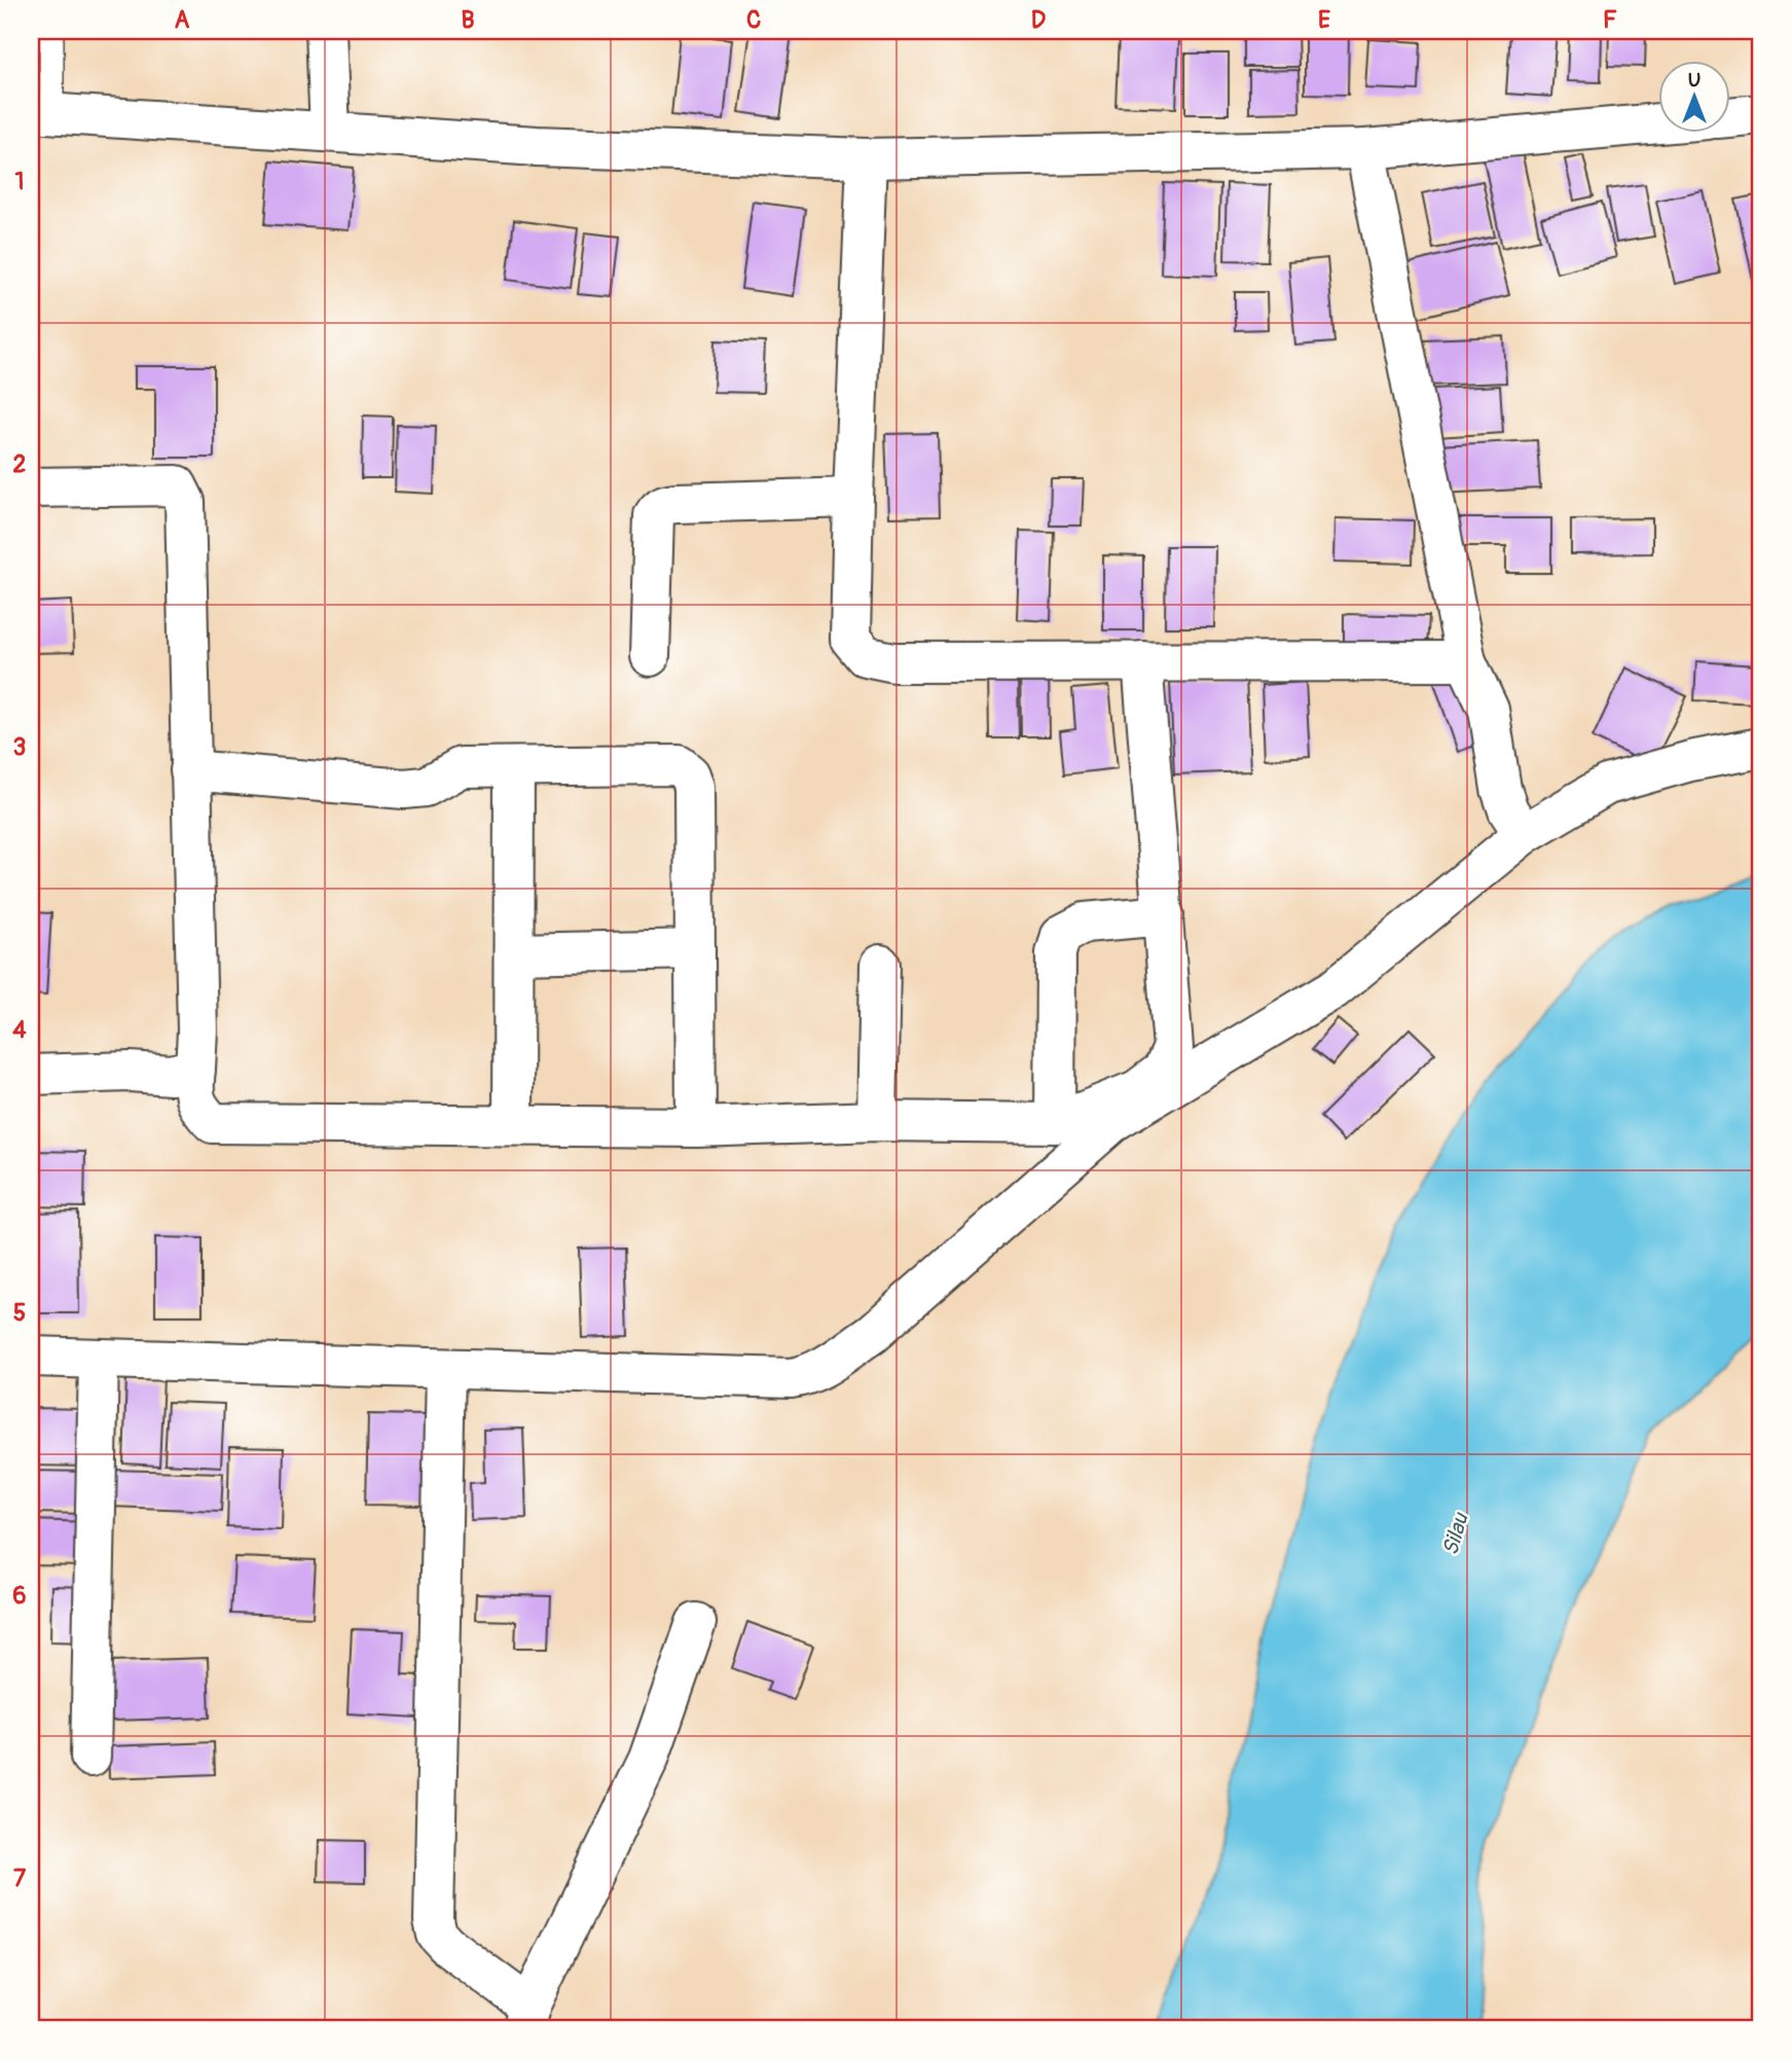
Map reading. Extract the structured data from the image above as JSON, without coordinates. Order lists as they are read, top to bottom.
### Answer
{
  "water": ["Silau"],
  "north": "top",
  "grid": {
    "columns": [
      "A",
      "B",
      "C",
      "D",
      "E",
      "F"
    ],
    "rows": [
      "1",
      "2",
      "3",
      "4",
      "5",
      "6",
      "7"
    ]
  }
}
